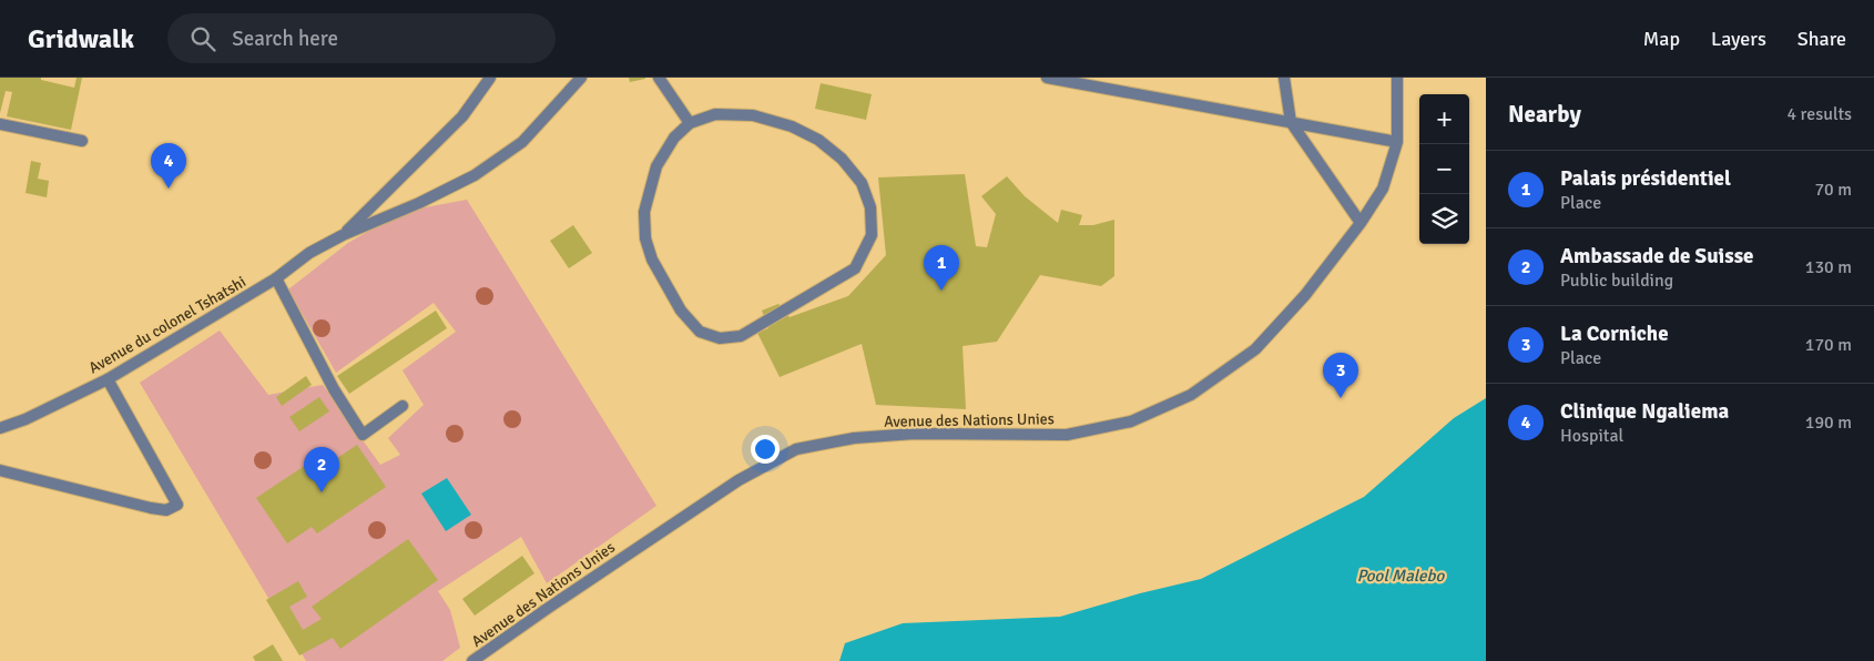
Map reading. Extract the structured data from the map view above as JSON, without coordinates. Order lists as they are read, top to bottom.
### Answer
{
  "streets": {
    "street": ["Avenue du colonel Tshatshi", "Avenue des Nations Unies"]
  },
  "water": ["Pool Malebo"],
  "page": {
    "header": "Gridwalk",
    "search": "Search here",
    "nav": ["Map", "Layers", "Share"],
    "heading": ["Nearby", "4 results"],
    "map_buttons": ["+", "−"],
    "pins": [
      "4",
      "1",
      "3",
      "2"
    ],
    "list": [
      {
        "mark": "1",
        "name": "Palais présidentiel",
        "note": "Place",
        "value": "70 m"
      },
      {
        "mark": "2",
        "name": "Ambassade de Suisse",
        "note": "Public building",
        "value": "130 m"
      },
      {
        "mark": "3",
        "name": "La Corniche",
        "note": "Place",
        "value": "170 m"
      },
      {
        "mark": "4",
        "name": "Clinique Ngaliema",
        "note": "Hospital",
        "value": "190 m"
      }
    ]
  }
}
